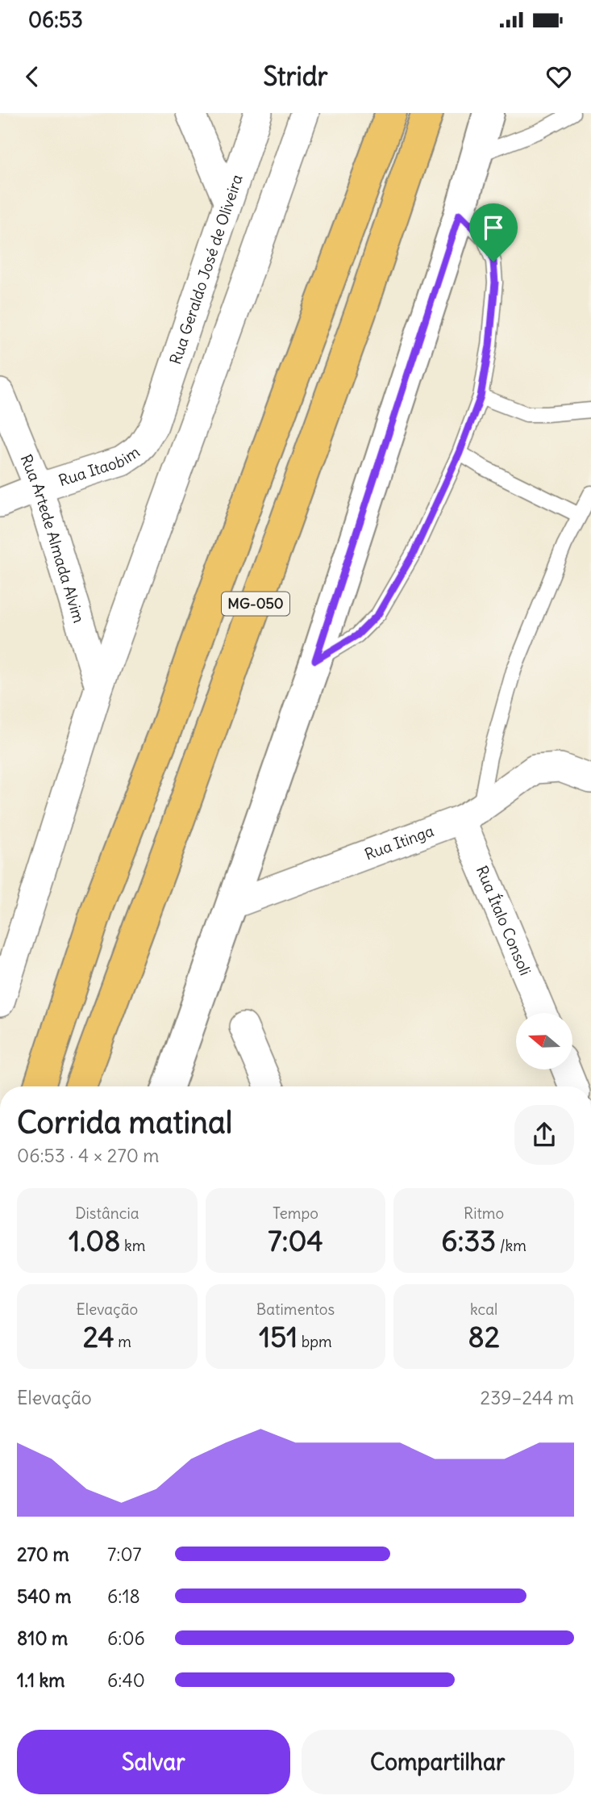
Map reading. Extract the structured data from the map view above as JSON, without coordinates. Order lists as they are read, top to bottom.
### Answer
{
  "streets": {
    "highway": ["MG-050"],
    "street": [
      "Rua Geraldo José de Oliveira",
      "Rua Itaobim",
      "Rua Artede Almada Alvim",
      "Rua Itinga",
      "Rua Ítalo Consoli"
    ]
  },
  "crossings": [
    ["Rua Geraldo José de Oliveira", "Rua Itaobim"],
    ["Rua Itaobim", "Rua Artede Almada Alvim"],
    ["Rua Itinga", "Rua Ítalo Consoli"]
  ],
  "north": "left",
  "page": {
    "status": "06:53",
    "header": "Stridr",
    "heading": ["Corrida matinal", "06:53 · 4 × 270 m"],
    "stats": [
      ["Distância", "1.08 km"],
      ["Tempo", "7:04"],
      ["Ritmo", "6:33 /km"],
      ["Elevação", "24 m"],
      ["Batimentos", "151 bpm"],
      ["kcal", "82"]
    ],
    "chart": ["Elevação", "239–244 m"],
    "list": [
      {
        "name": "270 m",
        "note": "7:07"
      },
      {
        "name": "540 m",
        "note": "6:18"
      },
      {
        "name": "810 m",
        "note": "6:06"
      },
      {
        "name": "1.1 km",
        "note": "6:40"
      }
    ],
    "buttons": ["Salvar", "Compartilhar"]
  }
}
